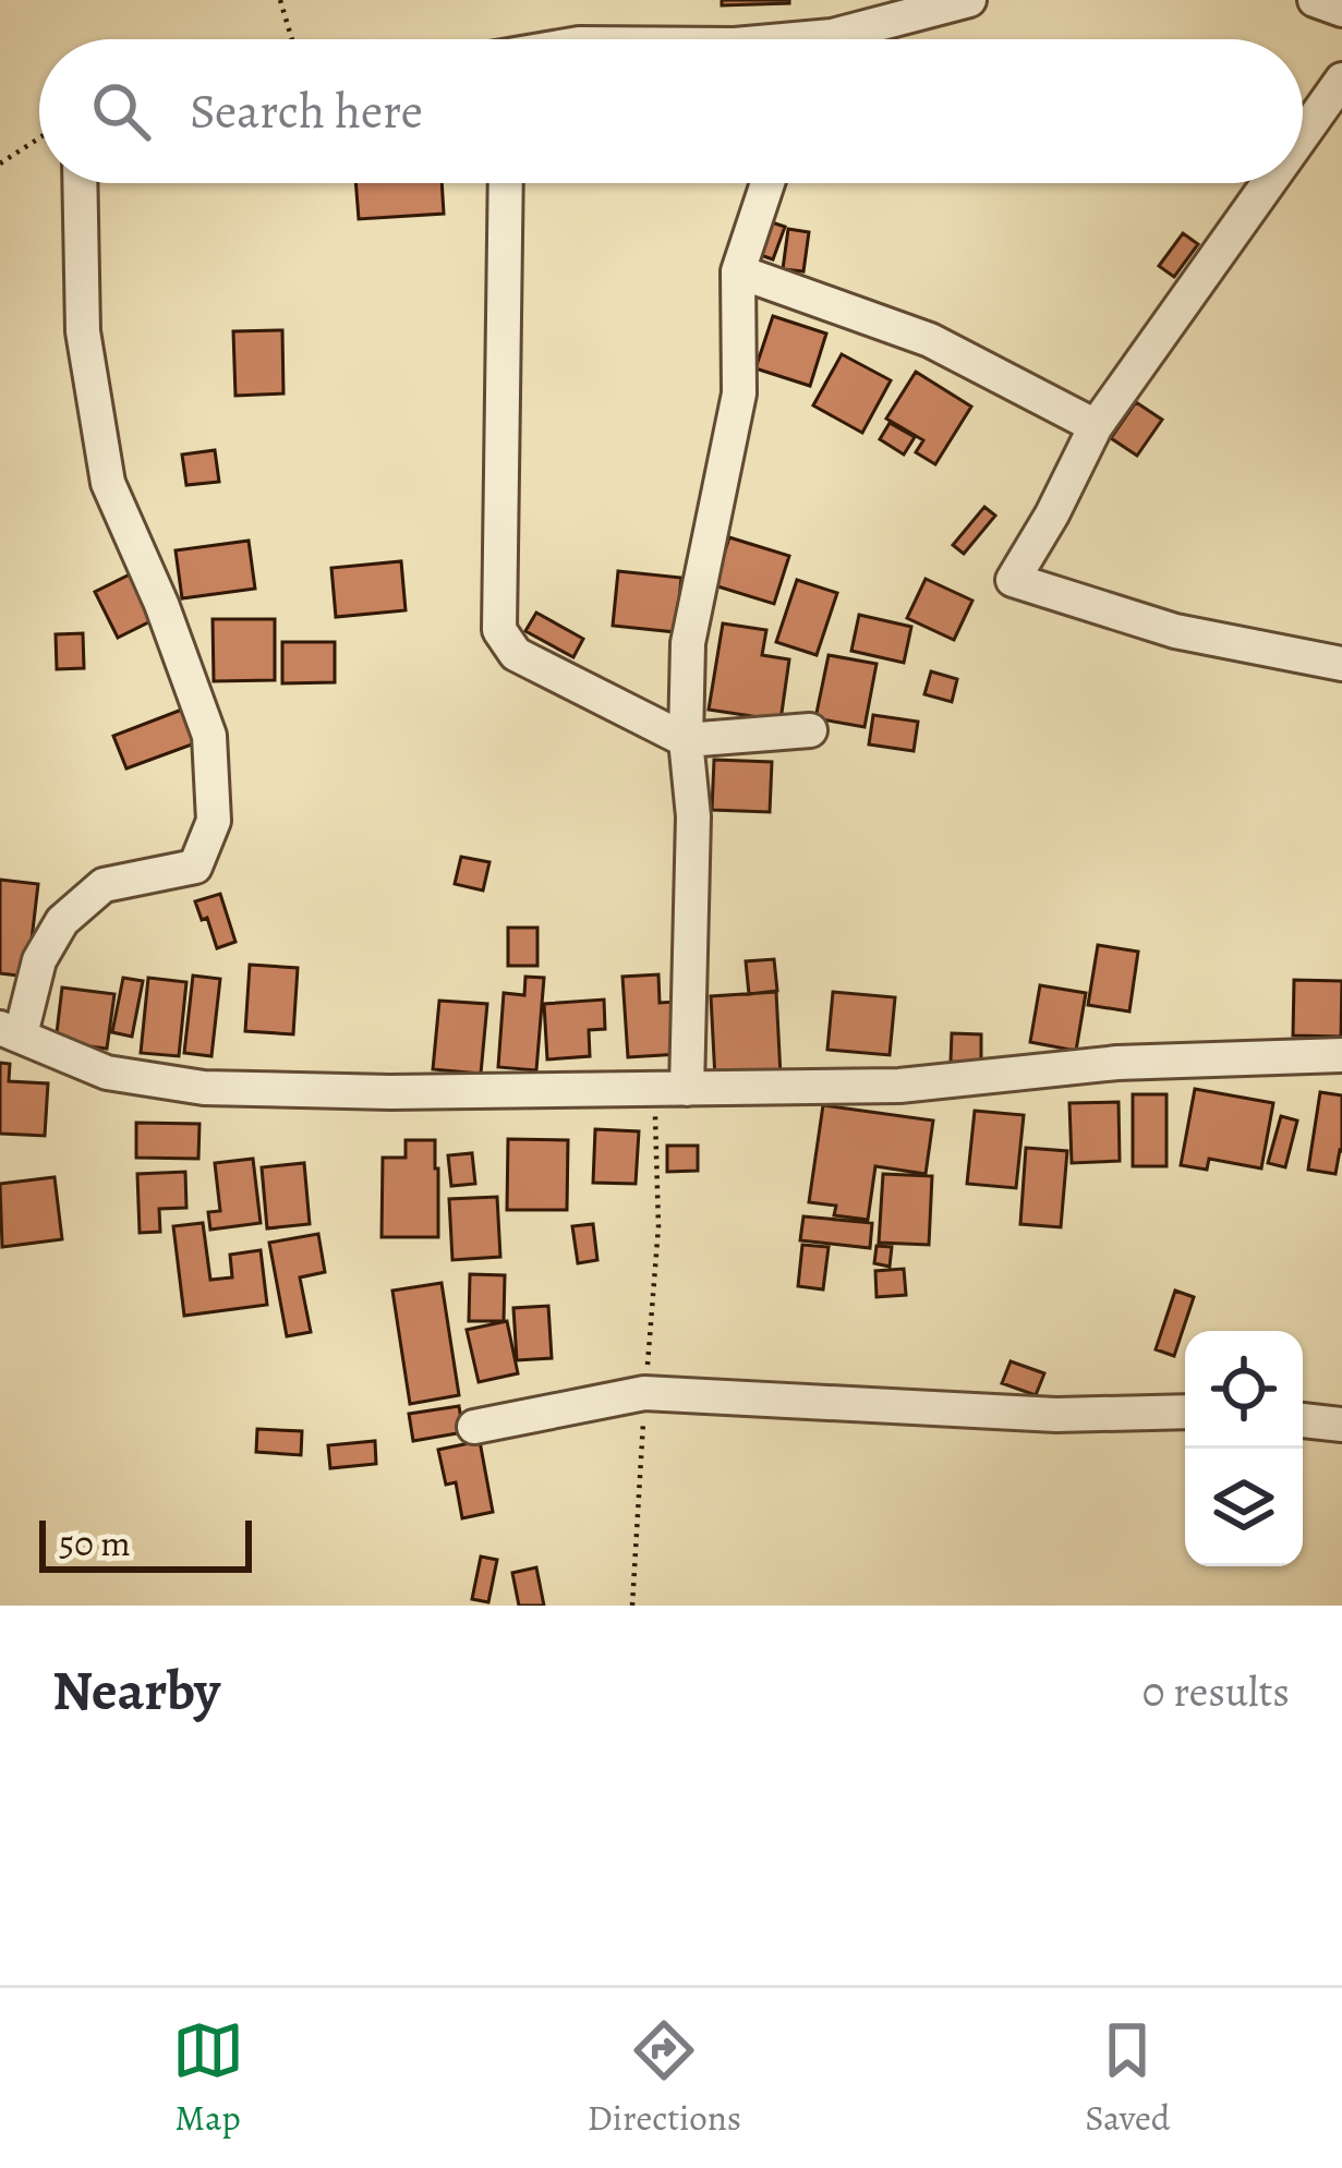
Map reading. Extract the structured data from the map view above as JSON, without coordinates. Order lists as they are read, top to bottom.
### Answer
{
  "scale_bar": "50 m",
  "page": {
    "search": "Search here",
    "scale": "50 m",
    "heading": ["Nearby", "0 results"],
    "nav": ["Map", "Directions", "Saved"]
  }
}
